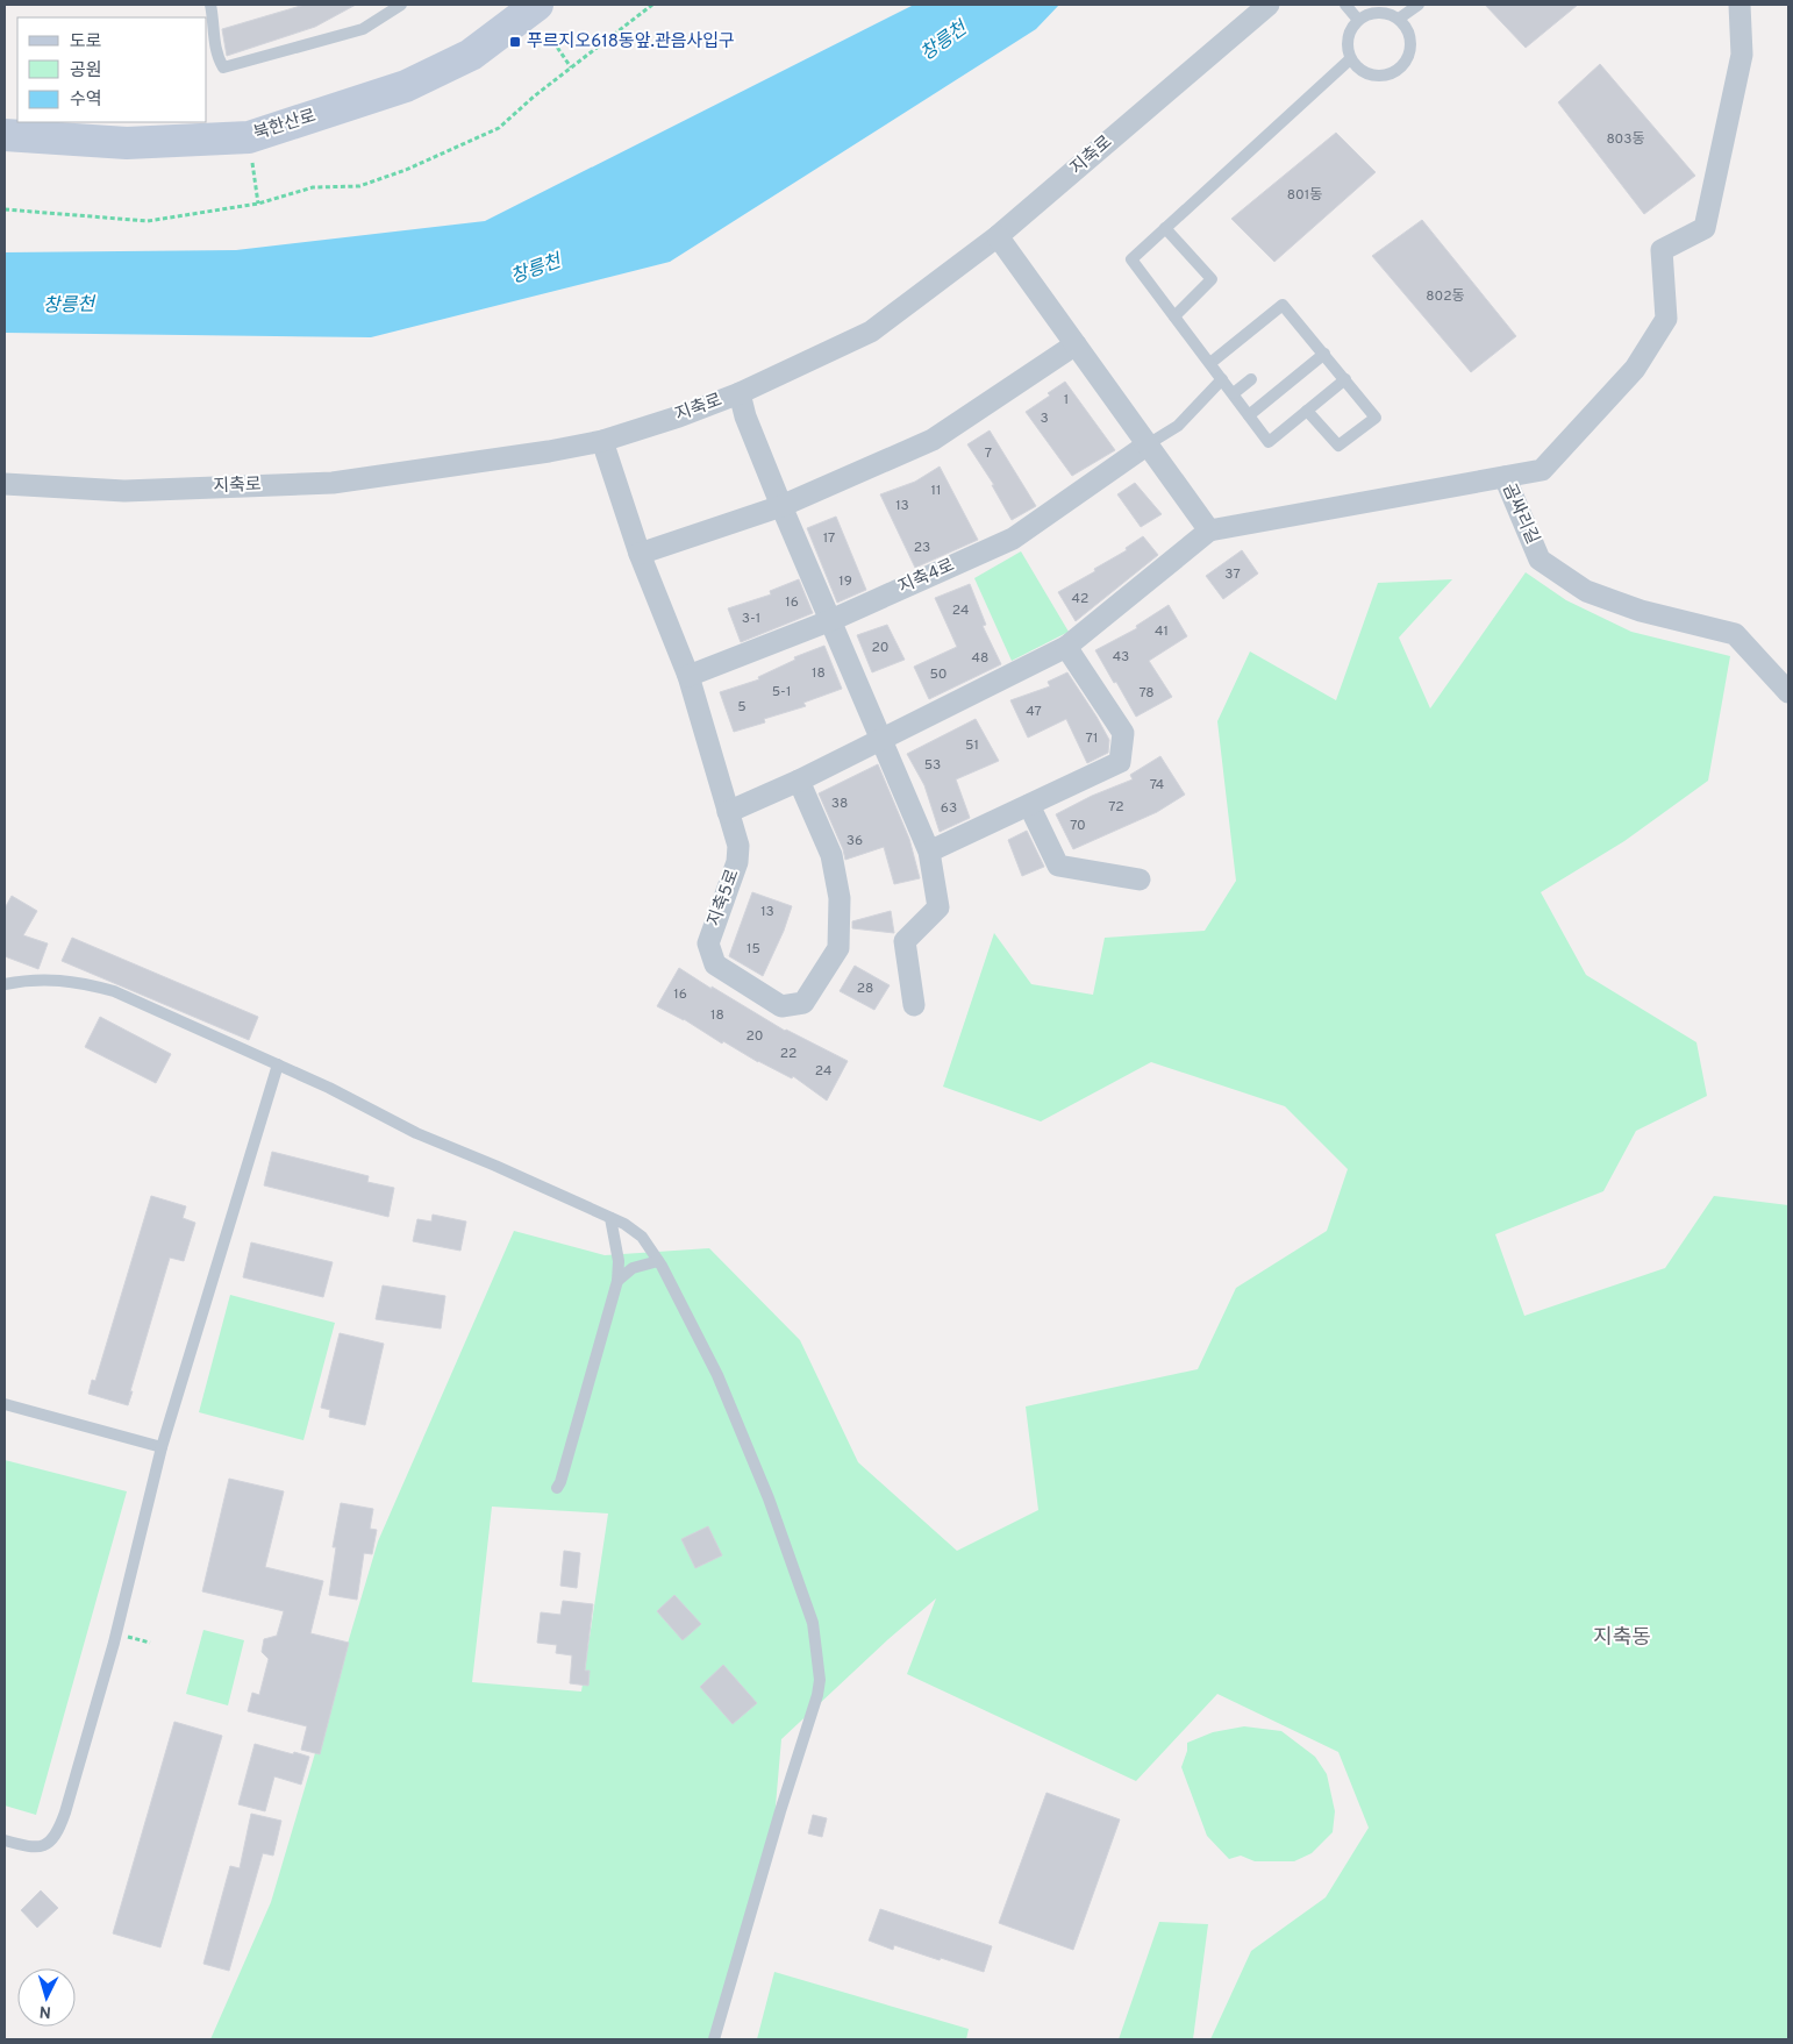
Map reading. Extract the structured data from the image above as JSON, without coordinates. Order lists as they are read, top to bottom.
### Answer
{
  "streets": {
    "main road": ["북한산로"],
    "street": [
      "지축로",
      "곰싸리길",
      "지축4로",
      "지축5로"
    ]
  },
  "crossings": [
    ["지축로", "지축5로"],
    ["지축4로", "지축5로"]
  ],
  "districts": ["지축동"],
  "water": ["창릉천"],
  "places": {
    "transit": ["푸르지오618동앞.관음사입구"]
  },
  "house_numbers": [
    "803동",
    "801동",
    "802동",
    "1",
    "3",
    "7",
    "11",
    "13",
    "17",
    "23",
    "37",
    "19",
    "42",
    "16",
    "24",
    "3-1",
    "41",
    "20",
    "43",
    "48",
    "18",
    "50",
    "5-1",
    "78",
    "5",
    "47",
    "71",
    "51",
    "53",
    "74",
    "38",
    "72",
    "63",
    "70",
    "36",
    "13",
    "15",
    "28",
    "16",
    "18",
    "20",
    "22",
    "24"
  ],
  "legend": ["도로", "공원", "수역"],
  "north": "bottom"
}
